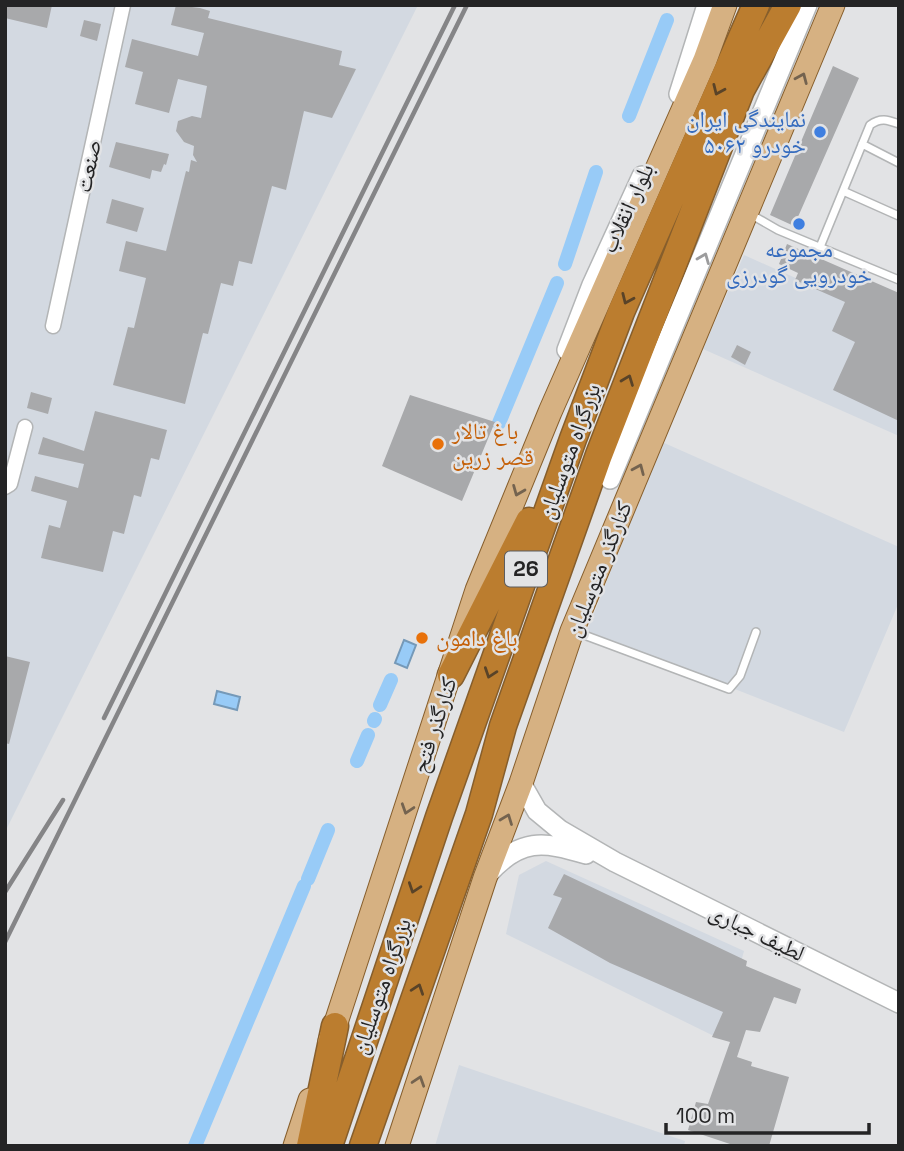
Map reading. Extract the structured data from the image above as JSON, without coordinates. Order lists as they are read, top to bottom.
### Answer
{
  "streets": {
    "highway": ["بزرگراه متوسلیان", "26"],
    "main road": [
      "بلوار انقلاب",
      "کنارگذر متوسلیان",
      "کنارگذر فتح",
      "لطیف جباری"
    ],
    "street": ["صنعت"]
  },
  "crossings": [
    ["بلوار انقلاب", "کنارگذر فتح"]
  ],
  "one_way": ["کنارگذر فتح"],
  "places": [
    "نمایندگی ایران خودرو ۵۰۶۲",
    "مجموعه خودرویی گودرزی",
    "باغ تالار قصر زرین",
    "باغ دامون"
  ],
  "scale_bar": "100 m"
}
